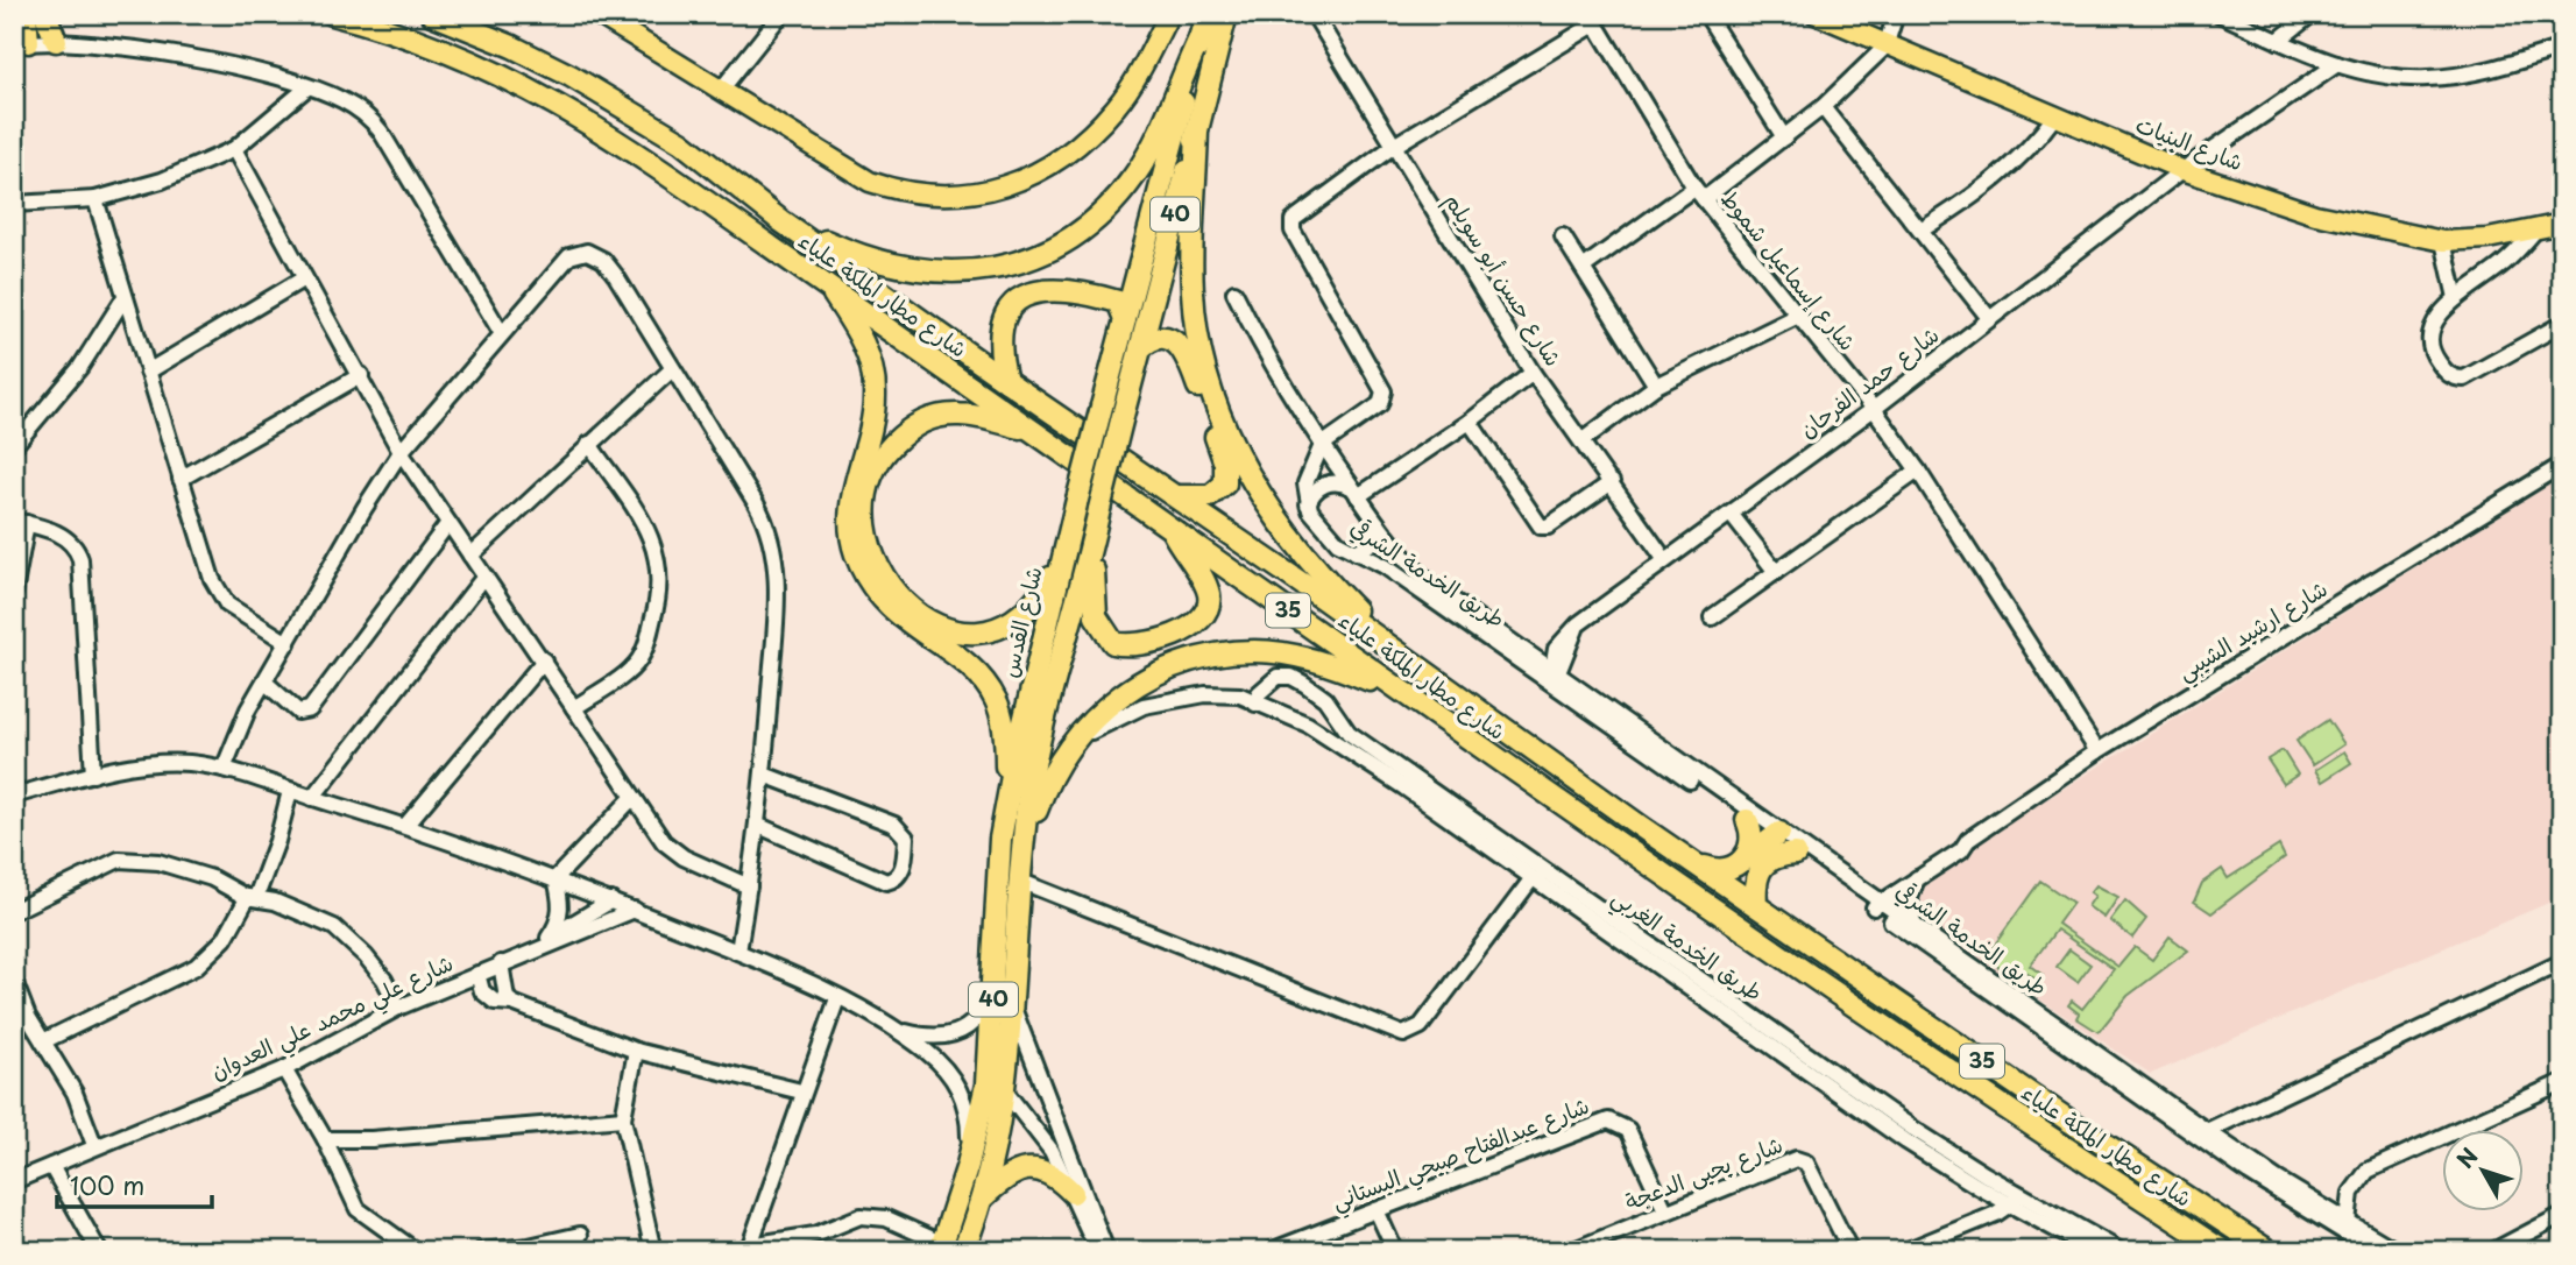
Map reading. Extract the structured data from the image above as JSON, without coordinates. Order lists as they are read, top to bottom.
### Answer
{
  "streets": {
    "highway": [
      "40",
      "شارع مطار الملكة علياء",
      "35",
      "شارع القدس"
    ],
    "main road": ["شارع البنيات"],
    "street": [
      "شارع إسماعيل شموط",
      "شارع حسن أبو سويلم",
      "شارع حمد الفرحان",
      "طريق الخدمة الشرقي",
      "شارع ارشيد الشيبي",
      "طريق الخدمة الغربي",
      "شارع علي محمد علي العدوان",
      "شارع عبدالفتاح صبحي البستاني",
      "شارع يحيى الدعجة"
    ]
  },
  "crossings": [
    ["شارع البنيات", "شارع حمد الفرحان"],
    ["شارع إسماعيل شموط", "شارع حمد الفرحان"],
    ["شارع إسماعيل شموط", "شارع ارشيد الشيبي"],
    ["شارع حسن أبو سويلم", "شارع حمد الفرحان"],
    ["شارع حمد الفرحان", "طريق الخدمة الشرقي"],
    ["طريق الخدمة الشرقي", "شارع ارشيد الشيبي"],
    ["شارع عبدالفتاح صبحي البستاني", "شارع يحيى الدعجة"]
  ],
  "scale_bar": "100 m",
  "north": "top left"
}
